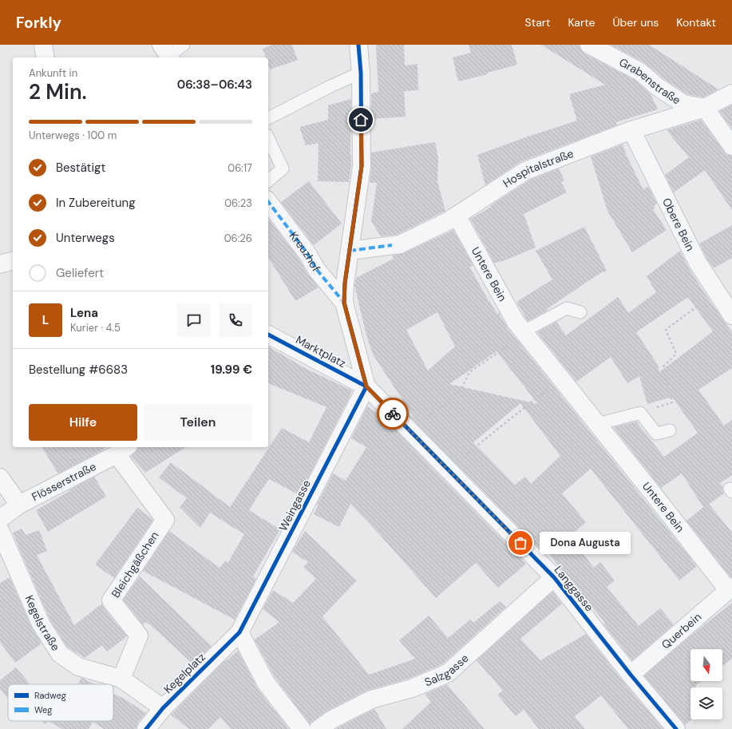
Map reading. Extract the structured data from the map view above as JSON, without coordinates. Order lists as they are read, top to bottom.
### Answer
{
  "streets": {
    "street": [
      "Grabenstraße",
      "Hospitalstraße",
      "Obere Bein",
      "Kreuzhof",
      "Untere Bein",
      "Marktplatz",
      "Flösserstraße",
      "Weingasse",
      "Bleichgäßchen",
      "Langgasse",
      "Kegelstraße",
      "Querbein",
      "Salzgasse",
      "Kegelplatz"
    ]
  },
  "crossings": [
    ["Grabenstraße", "Hospitalstraße"],
    ["Hospitalstraße", "Obere Bein"],
    ["Hospitalstraße", "Untere Bein"],
    ["Untere Bein", "Querbein"],
    ["Marktplatz", "Weingasse"],
    ["Marktplatz", "Langgasse"],
    ["Flösserstraße", "Bleichgäßchen"],
    ["Weingasse", "Langgasse"],
    ["Weingasse", "Kegelplatz"],
    ["Bleichgäßchen", "Kegelstraße"],
    ["Bleichgäßchen", "Kegelplatz"],
    ["Langgasse", "Querbein"],
    ["Langgasse", "Salzgasse"],
    ["Kegelstraße", "Kegelplatz"]
  ],
  "places": ["Dona Augusta"],
  "legend": ["Radweg", "Weg"],
  "north": "bottom",
  "page": {
    "header": "Forkly",
    "nav": [
      "Start",
      "Karte",
      "Über uns",
      "Kontakt"
    ],
    "heading": ["2 Min.", "Ankunft in", "06:38–06:43"],
    "panel": [
      "Lena",
      "Kurier · 4.5",
      "Bestellung #6683",
      "19.99 €"
    ],
    "bar": "Unterwegs · 100 m",
    "list": [
      ["Bestätigt", "06:17"],
      ["In Zubereitung", "06:23"],
      ["Unterwegs", "06:26"],
      "Geliefert"
    ],
    "round": "L",
    "buttons": ["Hilfe", "Teilen"],
    "bubble": "Dona Augusta"
  }
}
